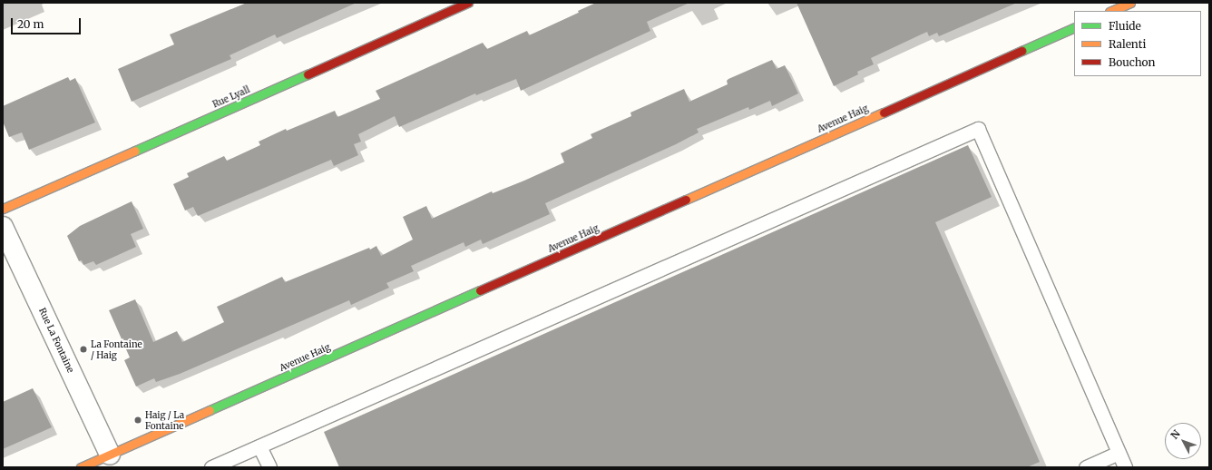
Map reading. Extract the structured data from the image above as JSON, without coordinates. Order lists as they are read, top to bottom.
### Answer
{
  "streets": {
    "street": ["Rue Lyall", "Avenue Haig", "Rue La Fontaine"]
  },
  "crossings": [
    ["Avenue Haig", "Rue La Fontaine"]
  ],
  "places": ["La Fontaine / Haig", "Haig / La Fontaine"],
  "legend": ["Fluide", "Ralenti", "Bouchon"],
  "scale_bar": "20 m",
  "north": "top left"
}
